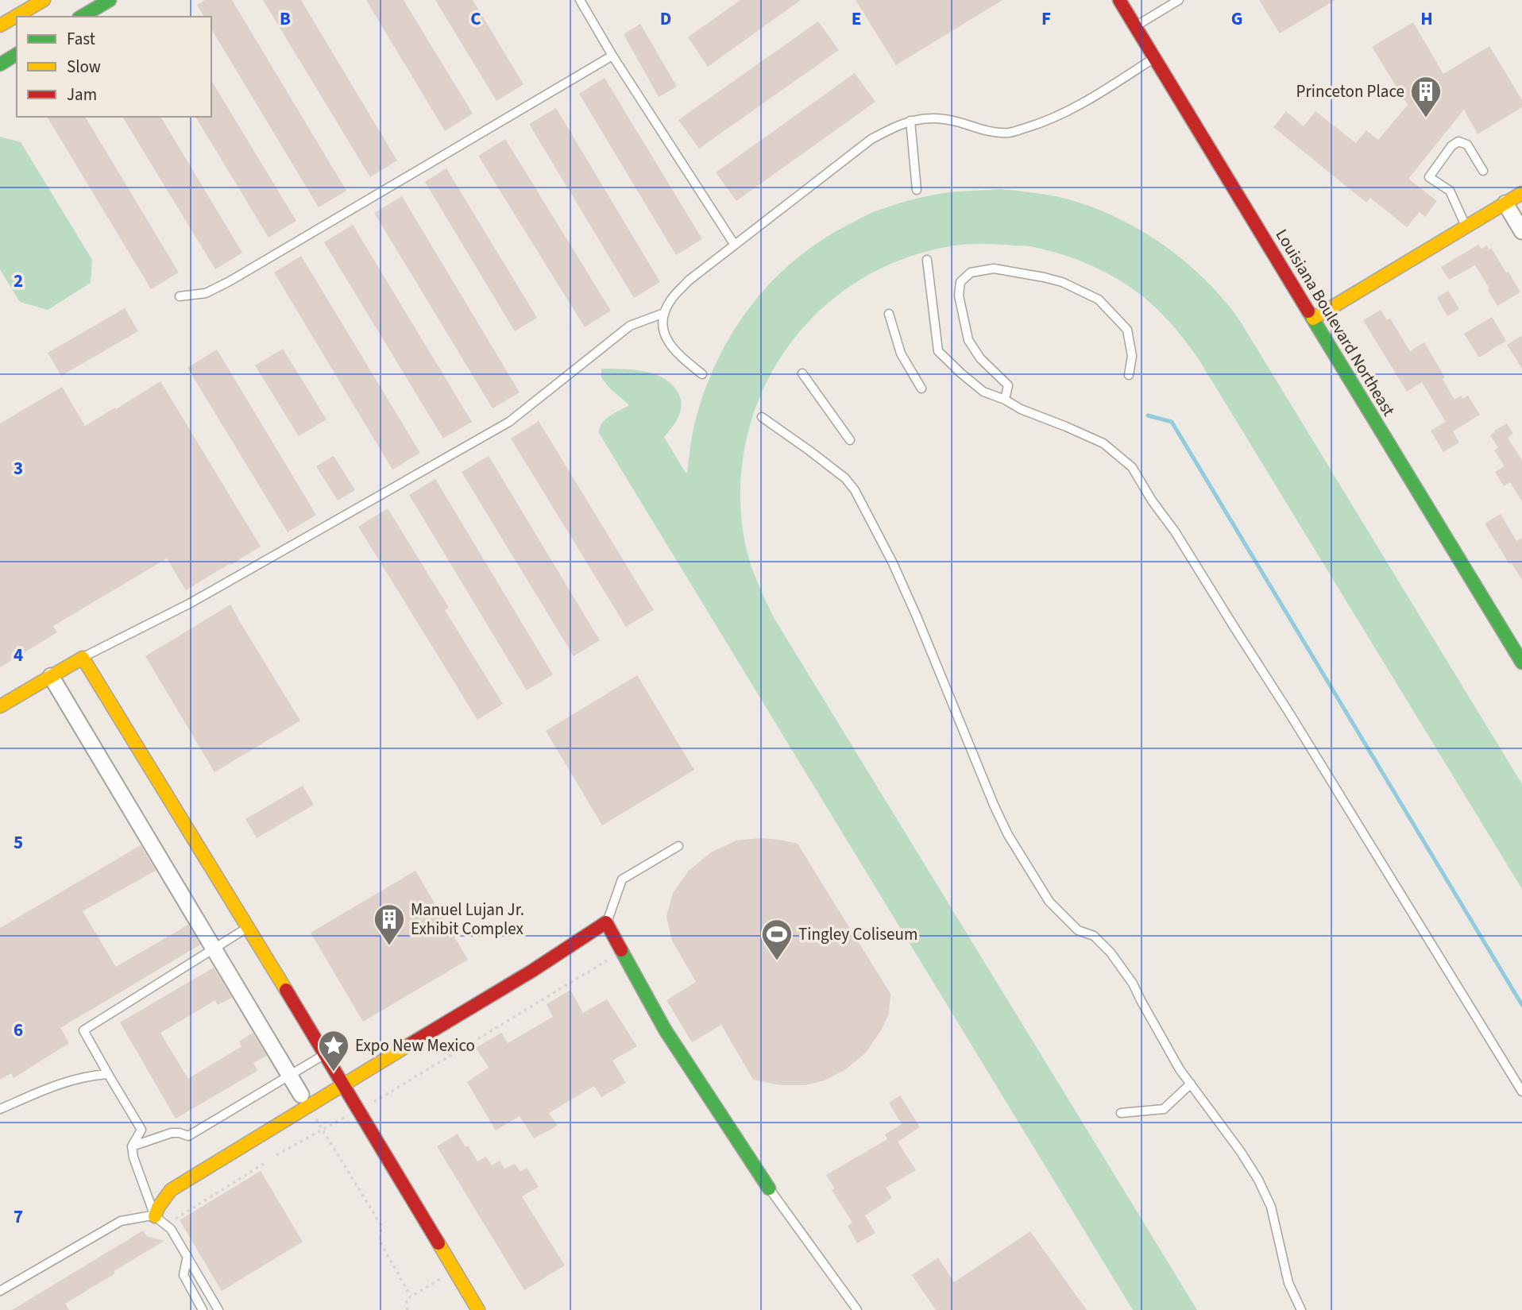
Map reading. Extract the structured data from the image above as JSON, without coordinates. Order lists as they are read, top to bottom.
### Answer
{
  "streets": {
    "street": ["Louisiana Boulevard Northeast"]
  },
  "places": {
    "building": ["Princeton Place", "Manuel Lujan Jr. Exhibit Complex"],
    "sports": ["Tingley Coliseum"],
    "place": ["Expo New Mexico"]
  },
  "legend": ["Fast", "Slow", "Jam"],
  "grid": {
    "columns": [
      "B",
      "C",
      "D",
      "E",
      "F",
      "G",
      "H"
    ],
    "rows": [
      "2",
      "3",
      "4",
      "5",
      "6",
      "7"
    ]
  }
}
